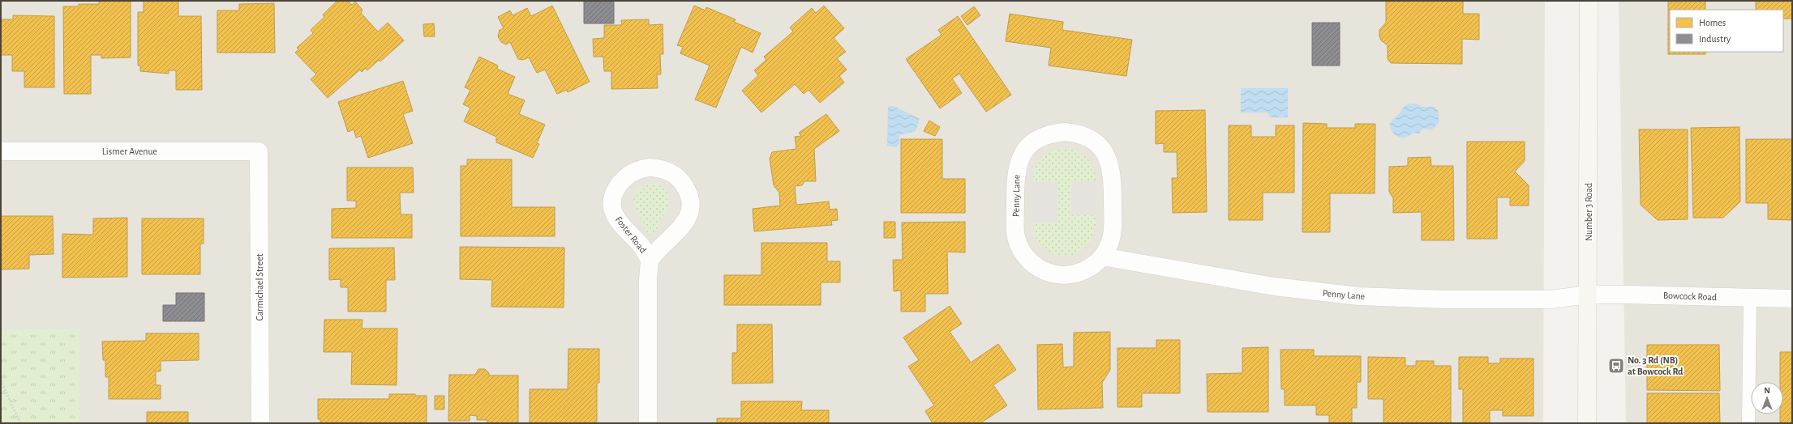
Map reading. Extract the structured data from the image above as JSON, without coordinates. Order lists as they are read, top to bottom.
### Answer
{
  "streets": {
    "main road": ["Number 3 Road"],
    "street": [
      "Lismer Avenue",
      "Penny Lane",
      "Foster Road",
      "Carmichael Street",
      "Bowcock Road"
    ]
  },
  "crossings": [
    ["Lismer Avenue", "Carmichael Street"],
    ["Penny Lane", "Number 3 Road"],
    ["Penny Lane", "Bowcock Road"],
    ["Number 3 Road", "Bowcock Road"]
  ],
  "places": {
    "bus stop": ["No. 3 Rd (NB) at Bowcock Rd"]
  },
  "legend": ["Homes", "Industry"],
  "north": "top"
}
